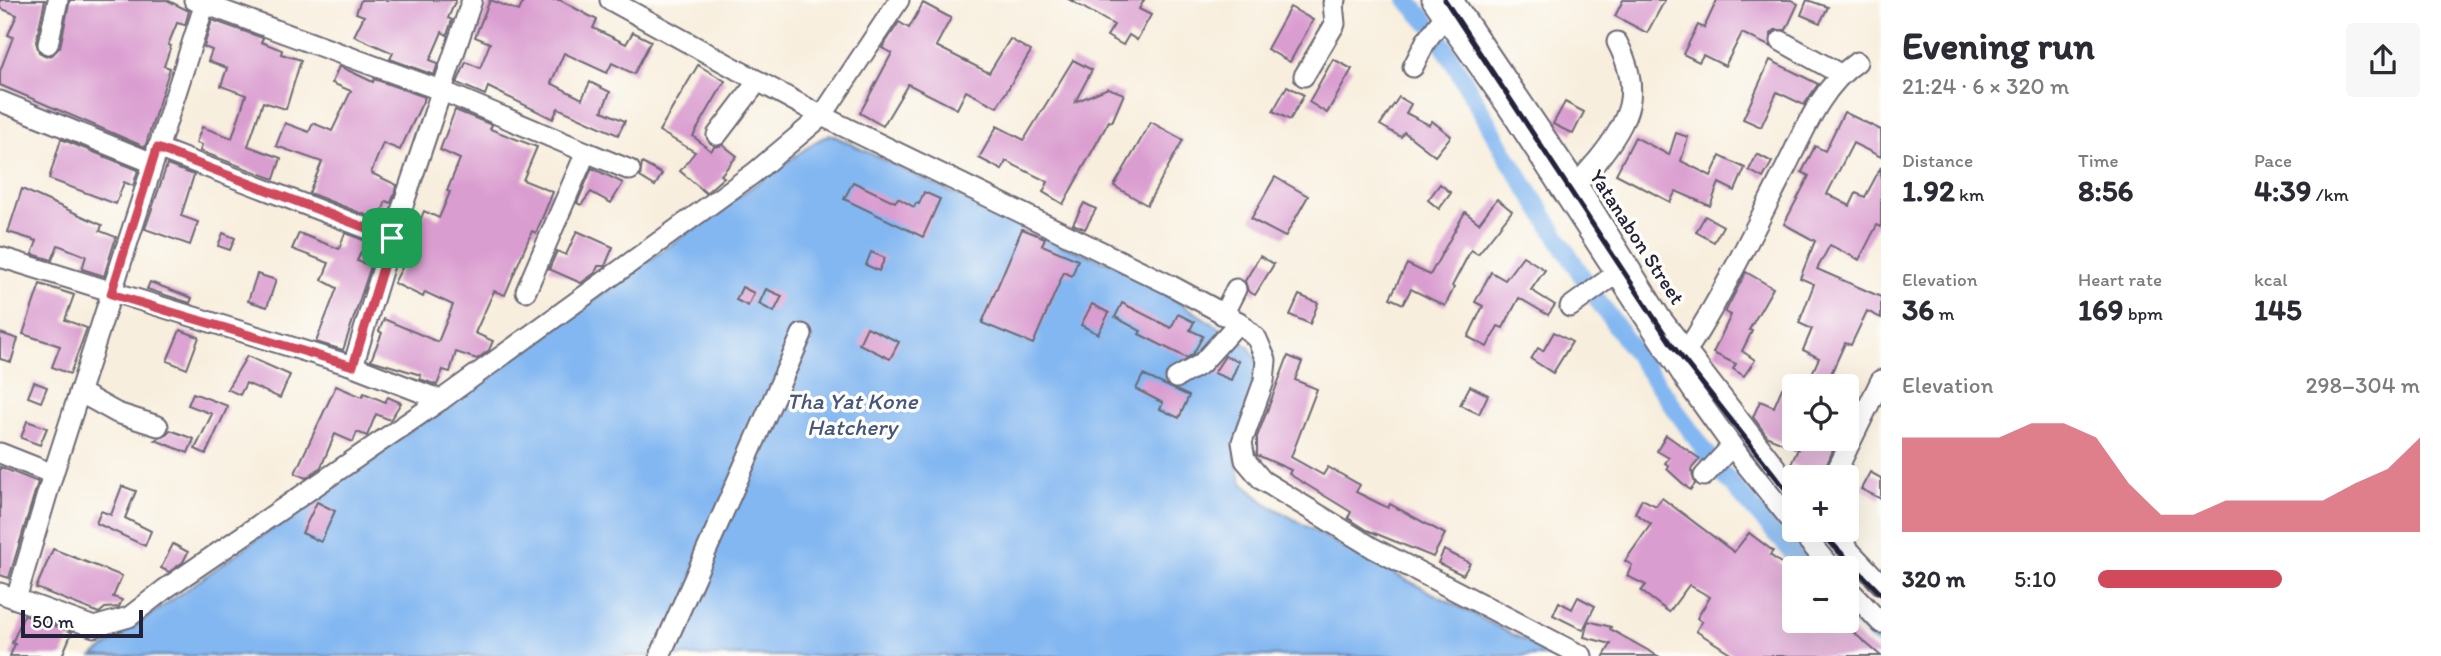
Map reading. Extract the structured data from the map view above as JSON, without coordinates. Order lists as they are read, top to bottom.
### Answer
{
  "streets": {
    "street": ["Yatanabon Street"]
  },
  "water": ["Tha Yat Kone Hatchery"],
  "scale_bar": "50 m",
  "page": {
    "heading": ["Evening run", "21:24 · 6 × 320 m"],
    "stats": [
      ["Distance", "1.92 km"],
      ["Time", "8:56"],
      ["Pace", "4:39 /km"],
      ["Elevation", "36 m"],
      ["Heart rate", "169 bpm"],
      ["kcal", "145"]
    ],
    "chart": ["Elevation", "298–304 m"],
    "map_buttons": ["+", "−"],
    "list": [
      {
        "name": "320 m",
        "note": "5:10"
      }
    ],
    "scale": "50 m"
  }
}
